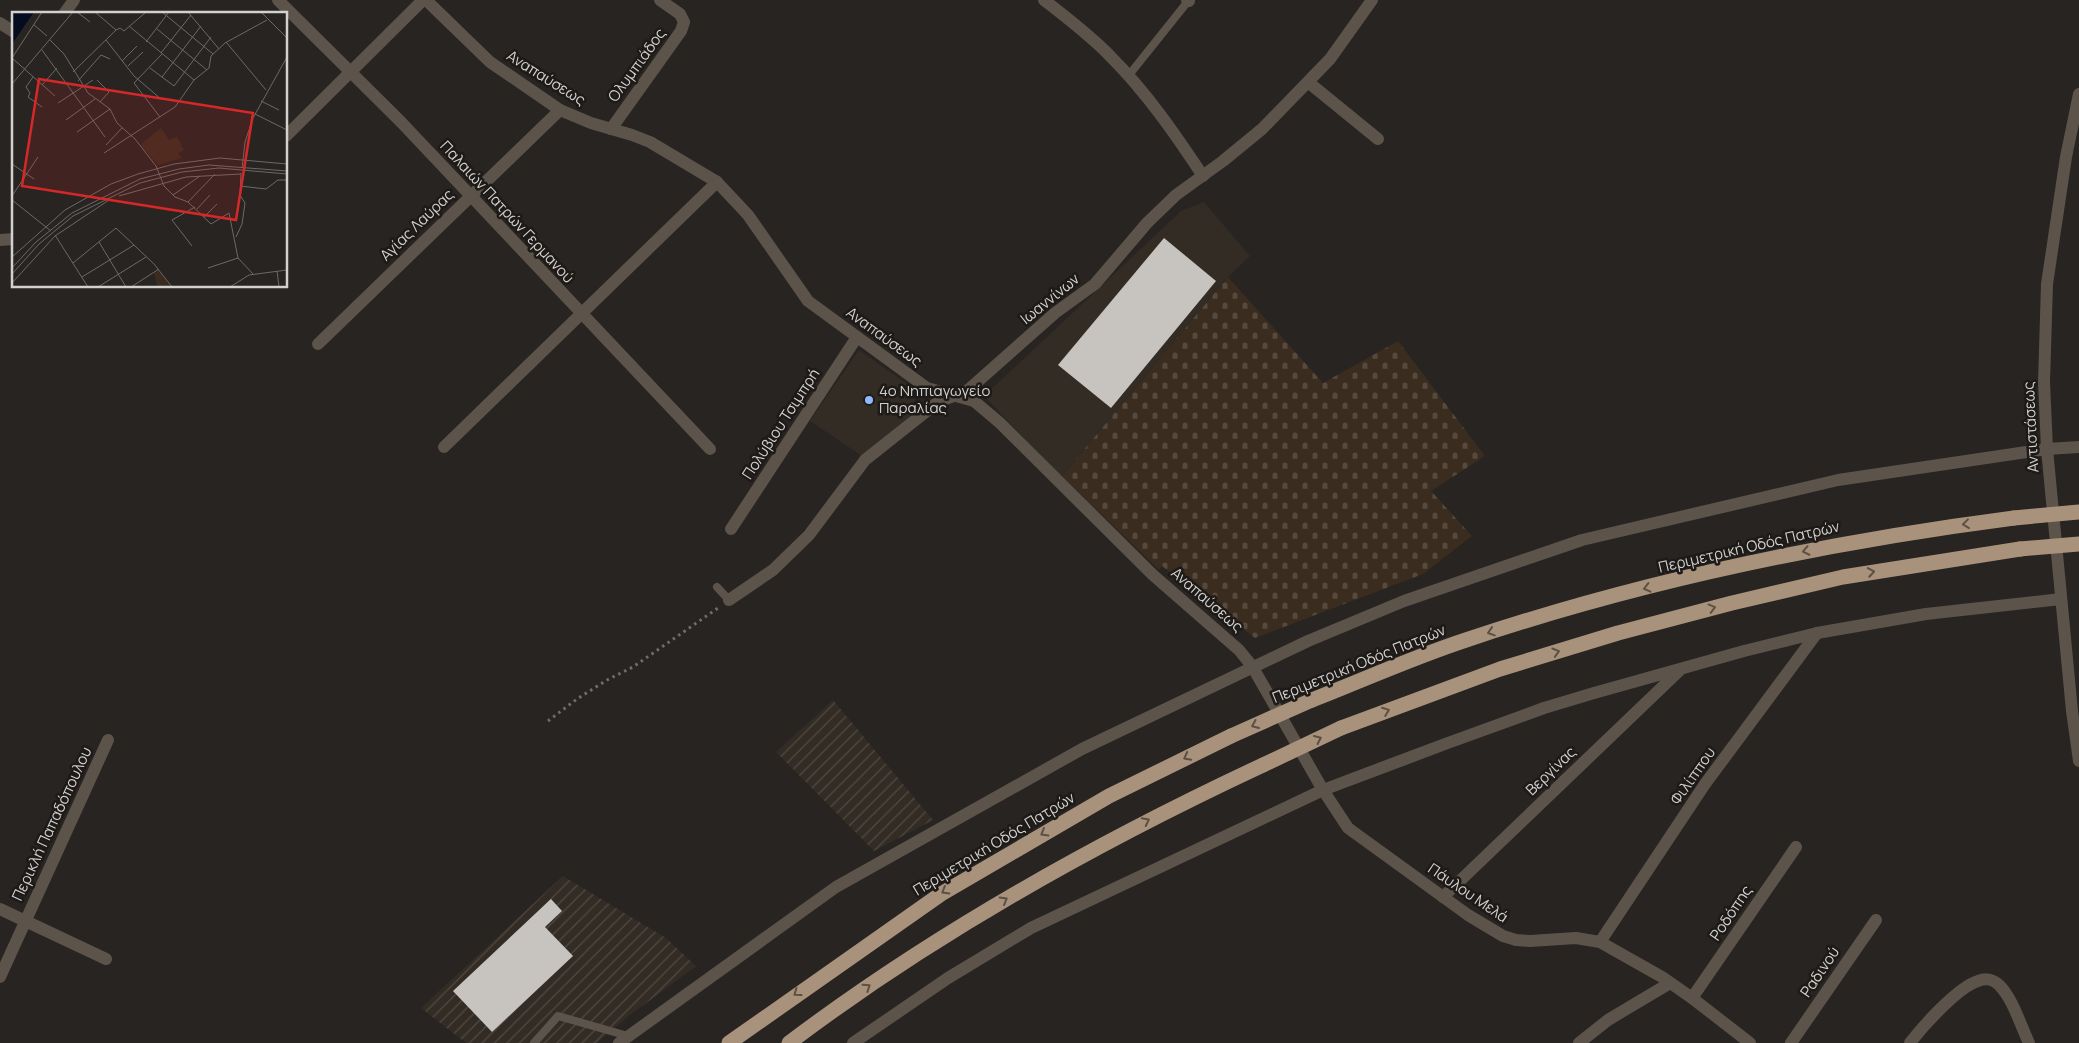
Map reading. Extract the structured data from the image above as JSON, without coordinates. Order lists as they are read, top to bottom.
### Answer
{
  "streets": {
    "highway": ["Περιμετρική Οδός Πατρών"],
    "street": [
      "Ολυμπιάδος",
      "Αναπαύσεως",
      "Παλαιών Πατρών Γερμανού",
      "Αγίας Λαύρας",
      "Ιωαννίνων",
      "Πολύβιου Τσιμπρή",
      "Αντιστάσεως",
      "Βεργίνας",
      "Φιλίππου",
      "Περικλή Παπαδόπουλου",
      "Πάυλου Μελά",
      "Ροδόπης",
      "Ραδινού"
    ]
  },
  "crossings": [
    ["Ολυμπιάδος", "Αναπαύσεως"],
    ["Αναπαύσεως", "Αγίας Λαύρας"],
    ["Αναπαύσεως", "Ιωαννίνων"],
    ["Αναπαύσεως", "Πολύβιου Τσιμπρή"],
    ["Αναπαύσεως", "Πάυλου Μελά"],
    ["Παλαιών Πατρών Γερμανού", "Αγίας Λαύρας"],
    ["Βεργίνας", "Πάυλου Μελά"],
    ["Φιλίππου", "Πάυλου Μελά"],
    ["Πάυλου Μελά", "Ροδόπης"]
  ],
  "places": ["4o Νηπιαγωγείο Παραλίας"]
}
